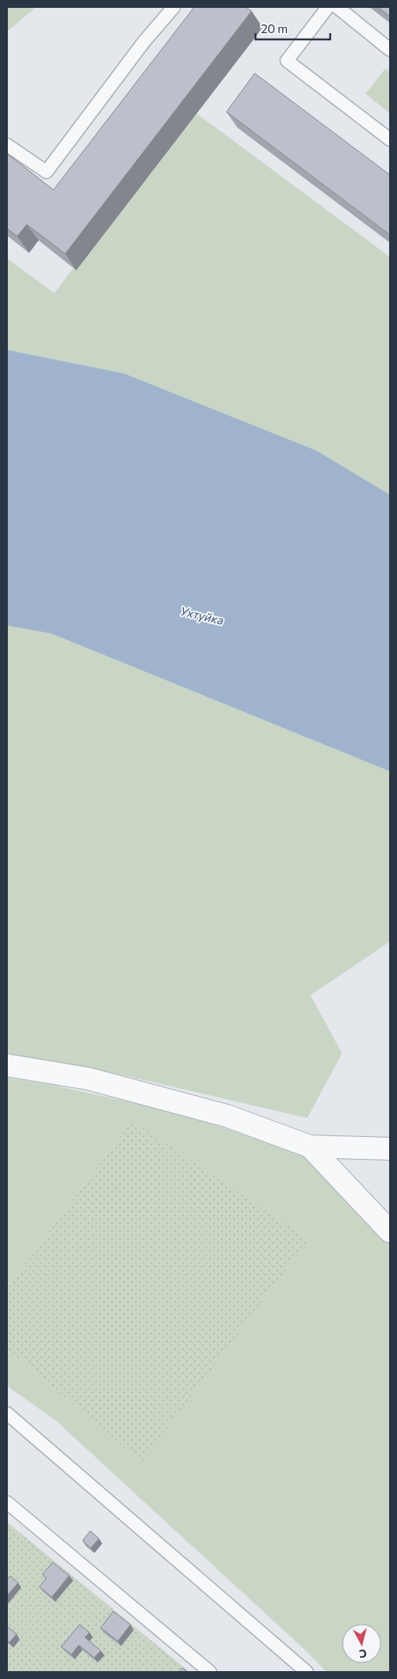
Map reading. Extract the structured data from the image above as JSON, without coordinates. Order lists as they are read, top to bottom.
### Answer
{
  "water": ["Ухтуйка"],
  "scale_bar": "20 m",
  "north": "bottom"
}
